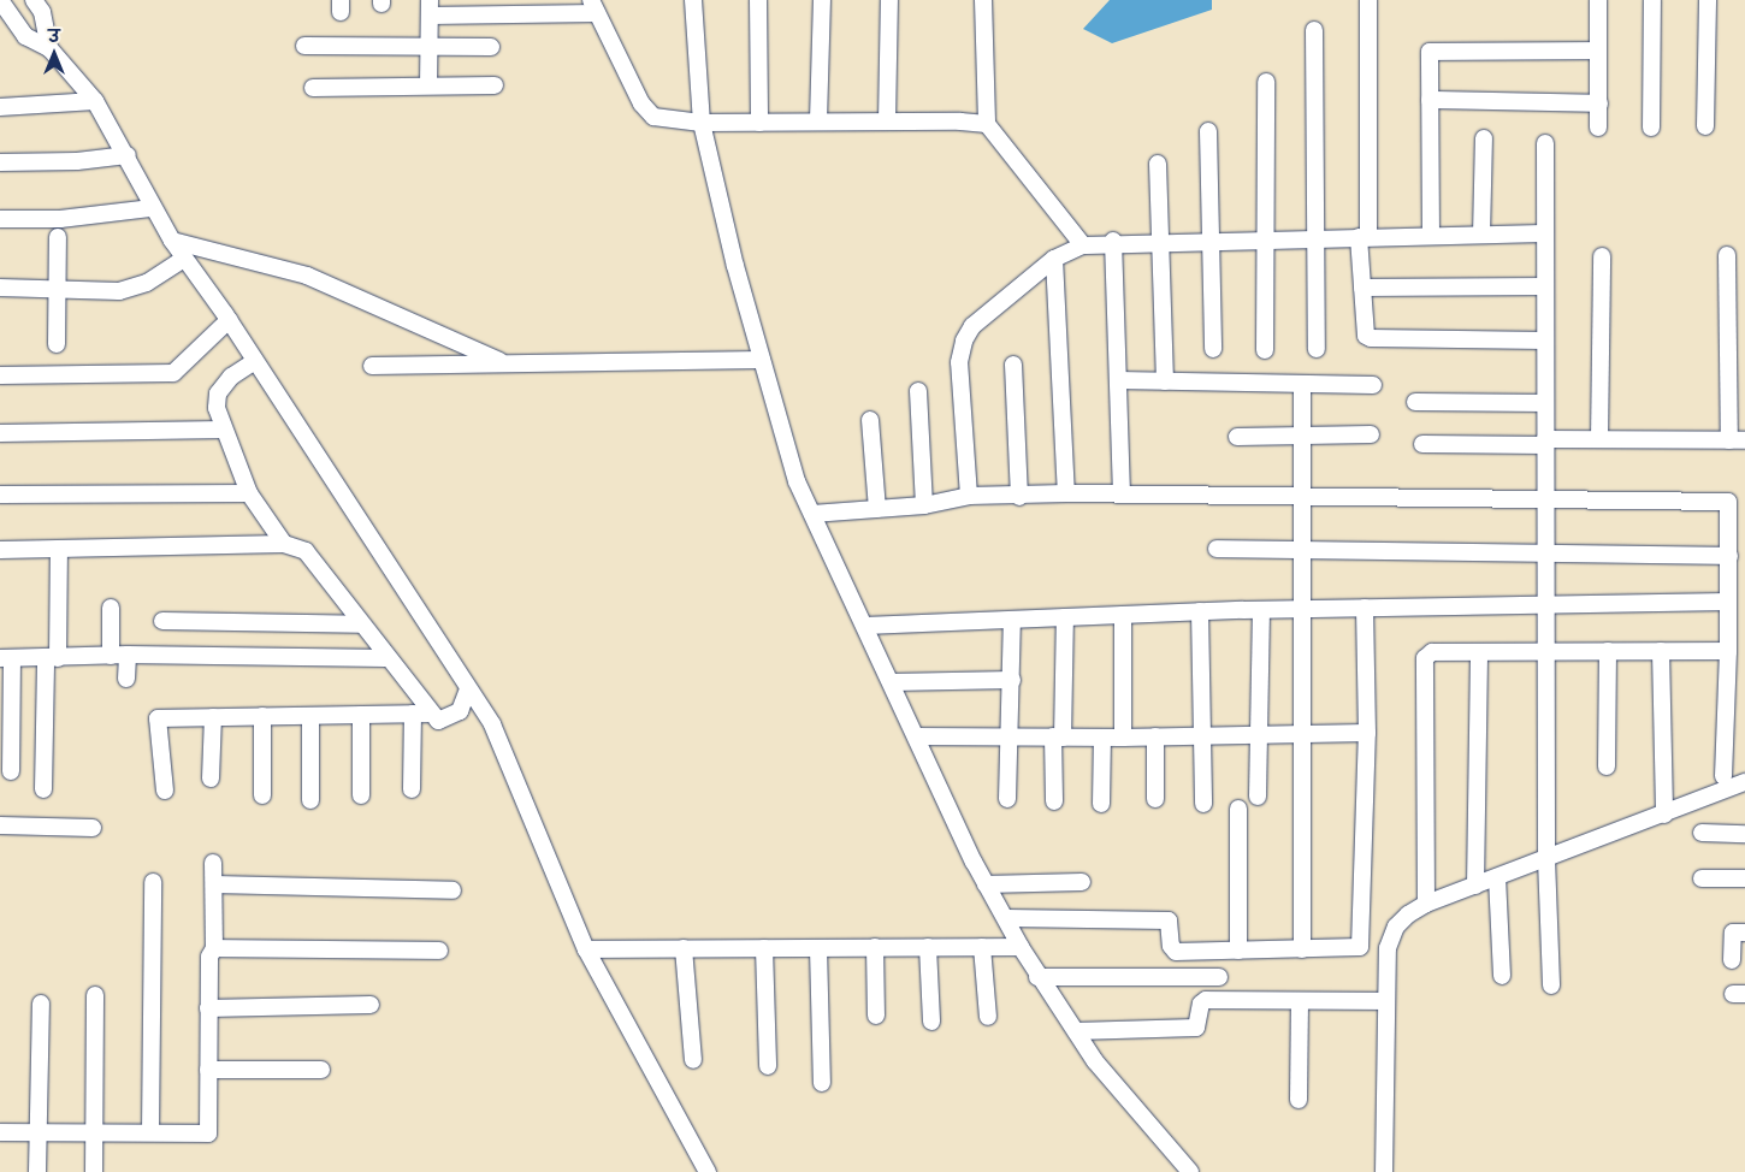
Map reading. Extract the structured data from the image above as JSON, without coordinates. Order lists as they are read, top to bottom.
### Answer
{
  "north": "top"
}
